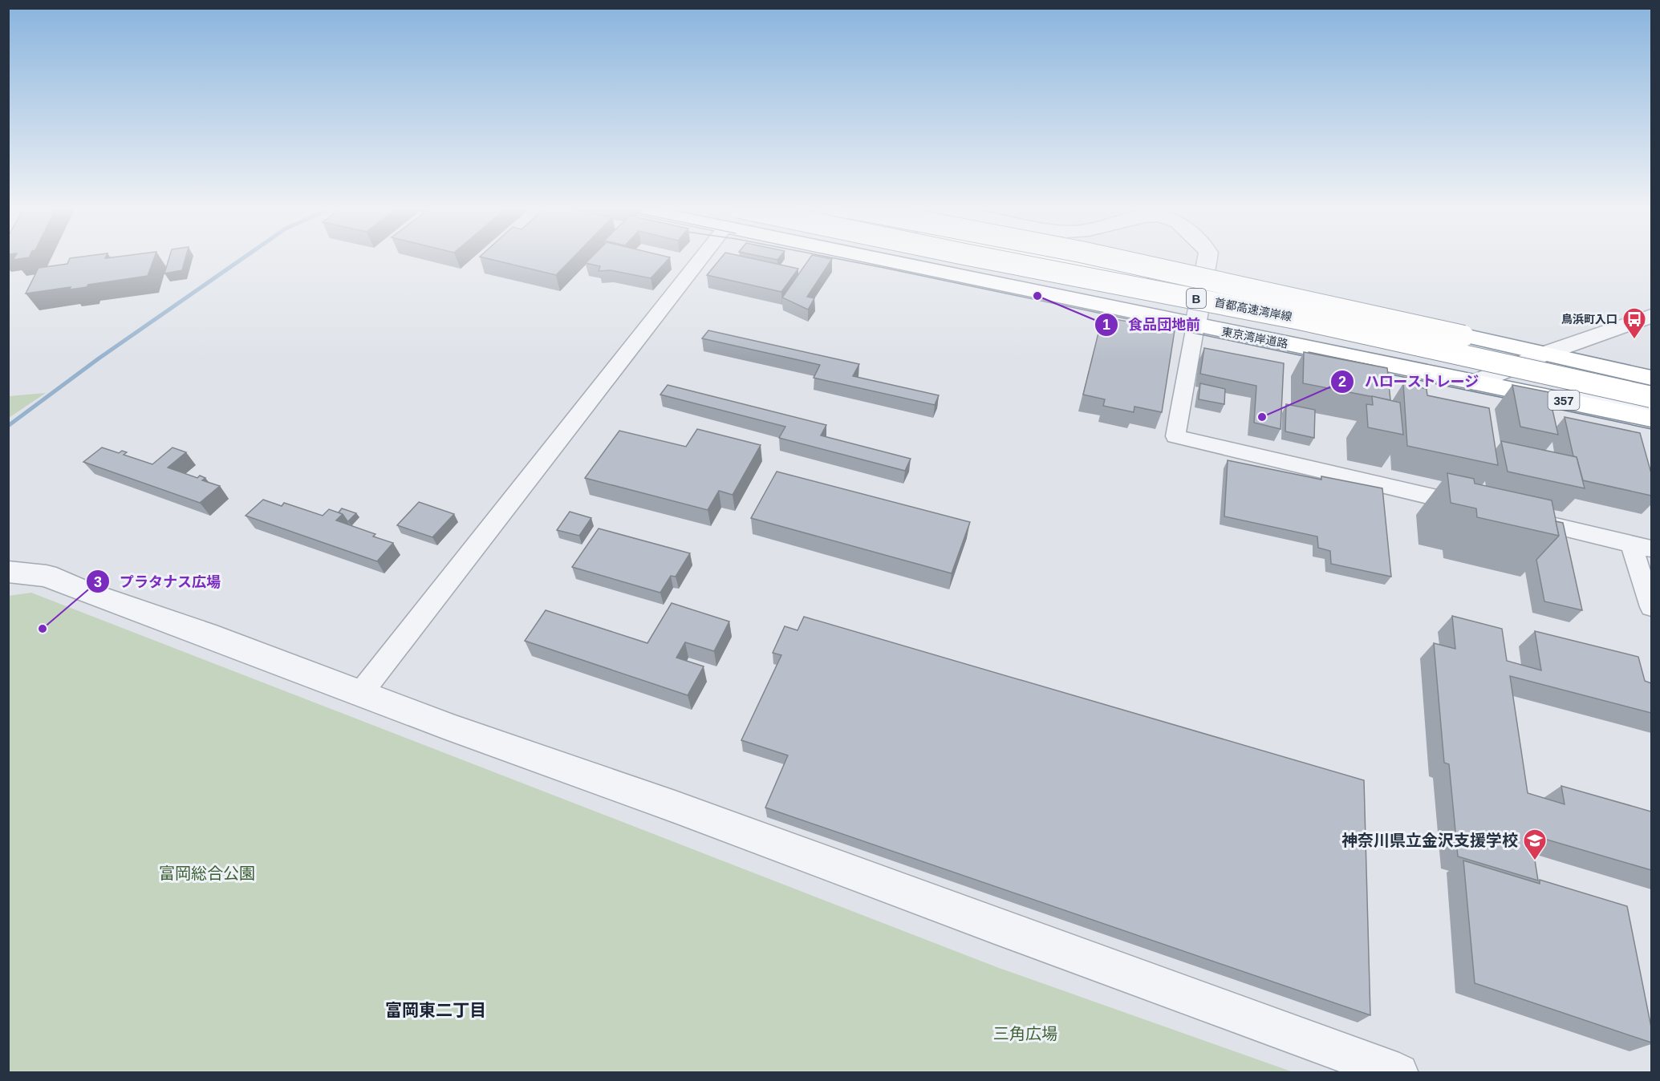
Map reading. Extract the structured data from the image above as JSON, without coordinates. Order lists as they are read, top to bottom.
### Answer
{
  "streets": {
    "highway": [
      "B",
      "首都高速湾岸線",
      "東京湾岸道路",
      "357"
    ]
  },
  "districts": ["富岡東二丁目"],
  "parks": ["富岡総合公園", "三角広場"],
  "places": {
    "other": ["食品団地前", "ハローストレージ", "プラタナス広場"],
    "bus stop": ["鳥浜町入口"],
    "school or university": ["神奈川県立金沢支援学校"]
  }
}
